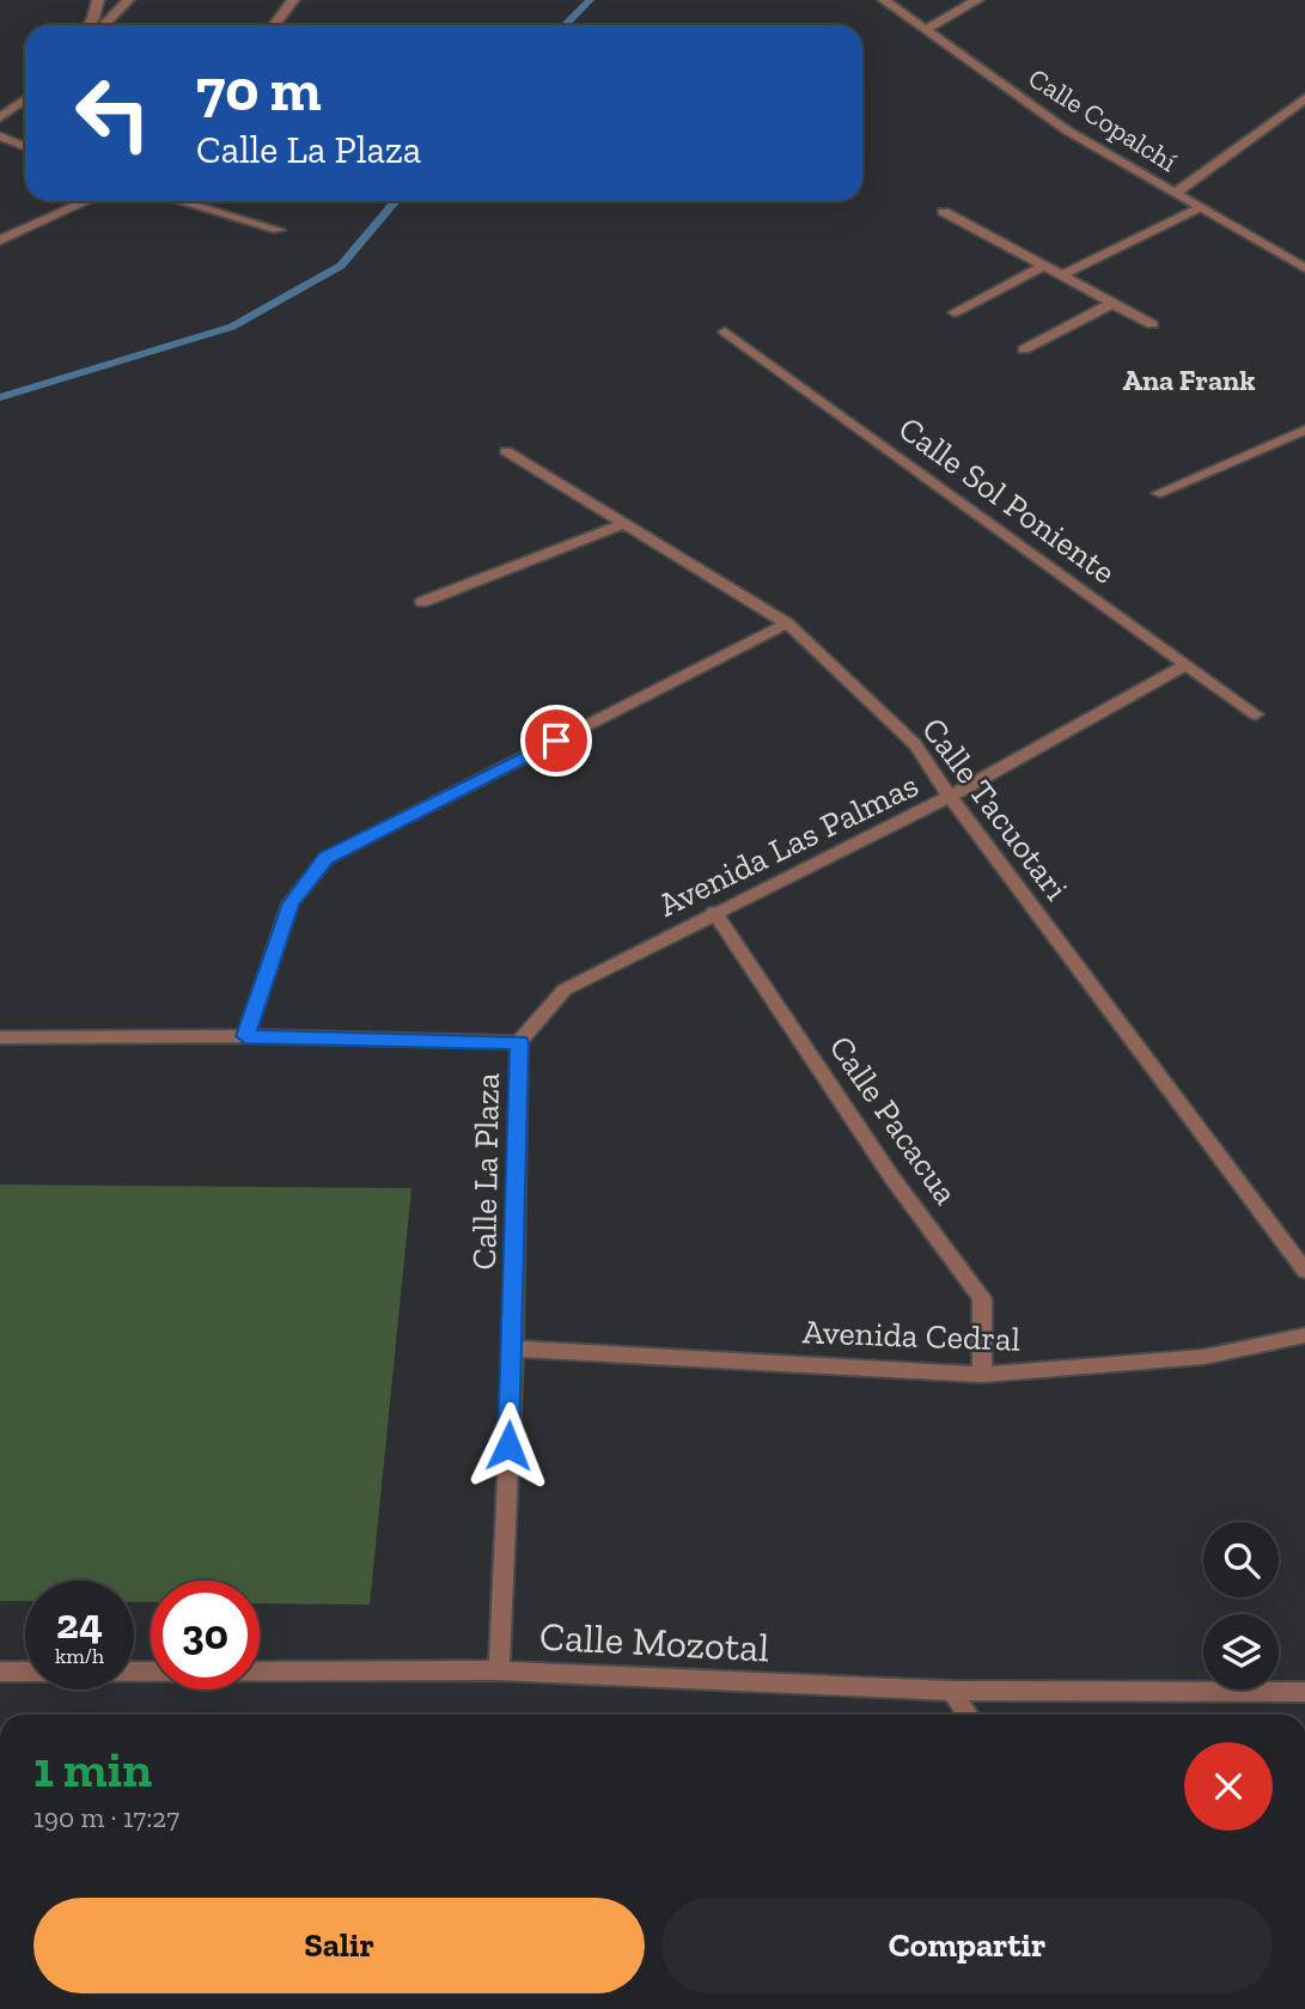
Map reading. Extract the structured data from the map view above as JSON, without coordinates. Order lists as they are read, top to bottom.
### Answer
{
  "streets": {
    "street": [
      "Calle Copalchí",
      "Calle Sol Poniente",
      "Calle Tacuotari",
      "Avenida Las Palmas",
      "Calle Pacacua",
      "Calle La Plaza",
      "Avenida Cedral",
      "Calle Mozotal"
    ]
  },
  "crossings": [
    ["Calle Sol Poniente", "Avenida Las Palmas"],
    ["Calle Tacuotari", "Avenida Las Palmas"],
    ["Avenida Las Palmas", "Calle Pacacua"],
    ["Avenida Las Palmas", "Calle La Plaza"],
    ["Calle Pacacua", "Avenida Cedral"],
    ["Calle La Plaza", "Avenida Cedral"],
    ["Calle La Plaza", "Calle Mozotal"]
  ],
  "districts": ["Ana Frank"],
  "page": {
    "turn": ["70 m", "Calle La Plaza"],
    "speed": "24 km/h",
    "limit": "30",
    "heading": ["1 min", "190 m · 17:27"],
    "buttons": ["Salir", "Compartir"]
  }
}
